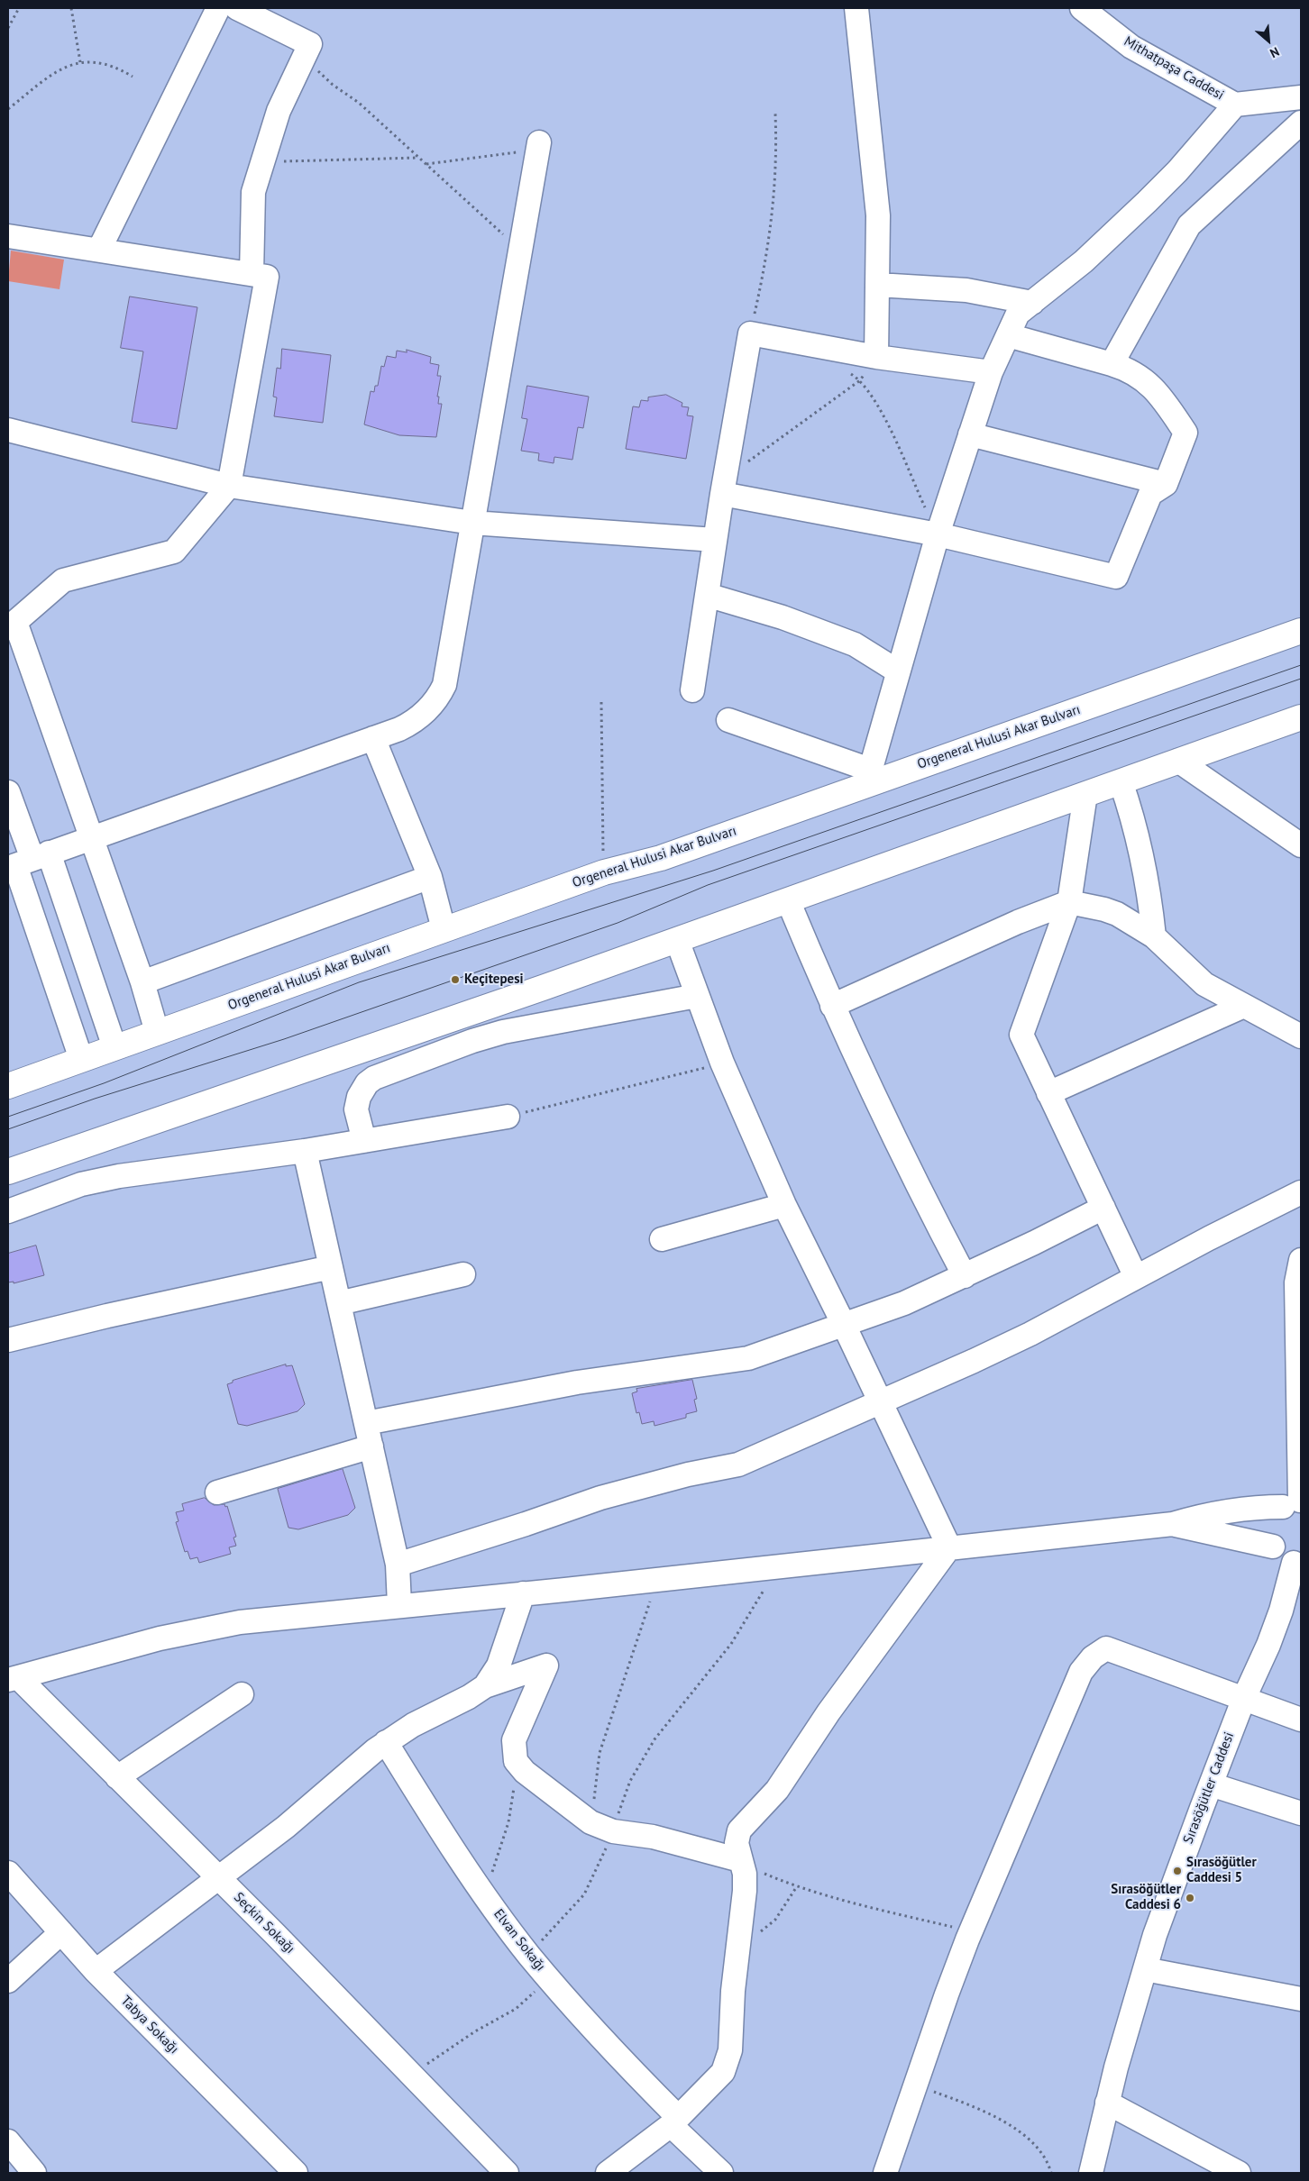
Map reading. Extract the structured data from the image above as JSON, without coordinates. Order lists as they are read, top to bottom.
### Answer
{
  "streets": {
    "main road": ["Orgeneral Hulusi Akar Bulvarı"],
    "street": [
      "Mithatpaşa Caddesi",
      "Sırasöğütler Caddesi",
      "Seçkin Sokağı",
      "Elvan Sokağı",
      "Tabya Sokağı"
    ]
  },
  "places": ["Keçitepesi", "Sırasöğütler Caddesi 5", "Sırasöğütler Caddesi 6"],
  "north": "bottom right"
}
